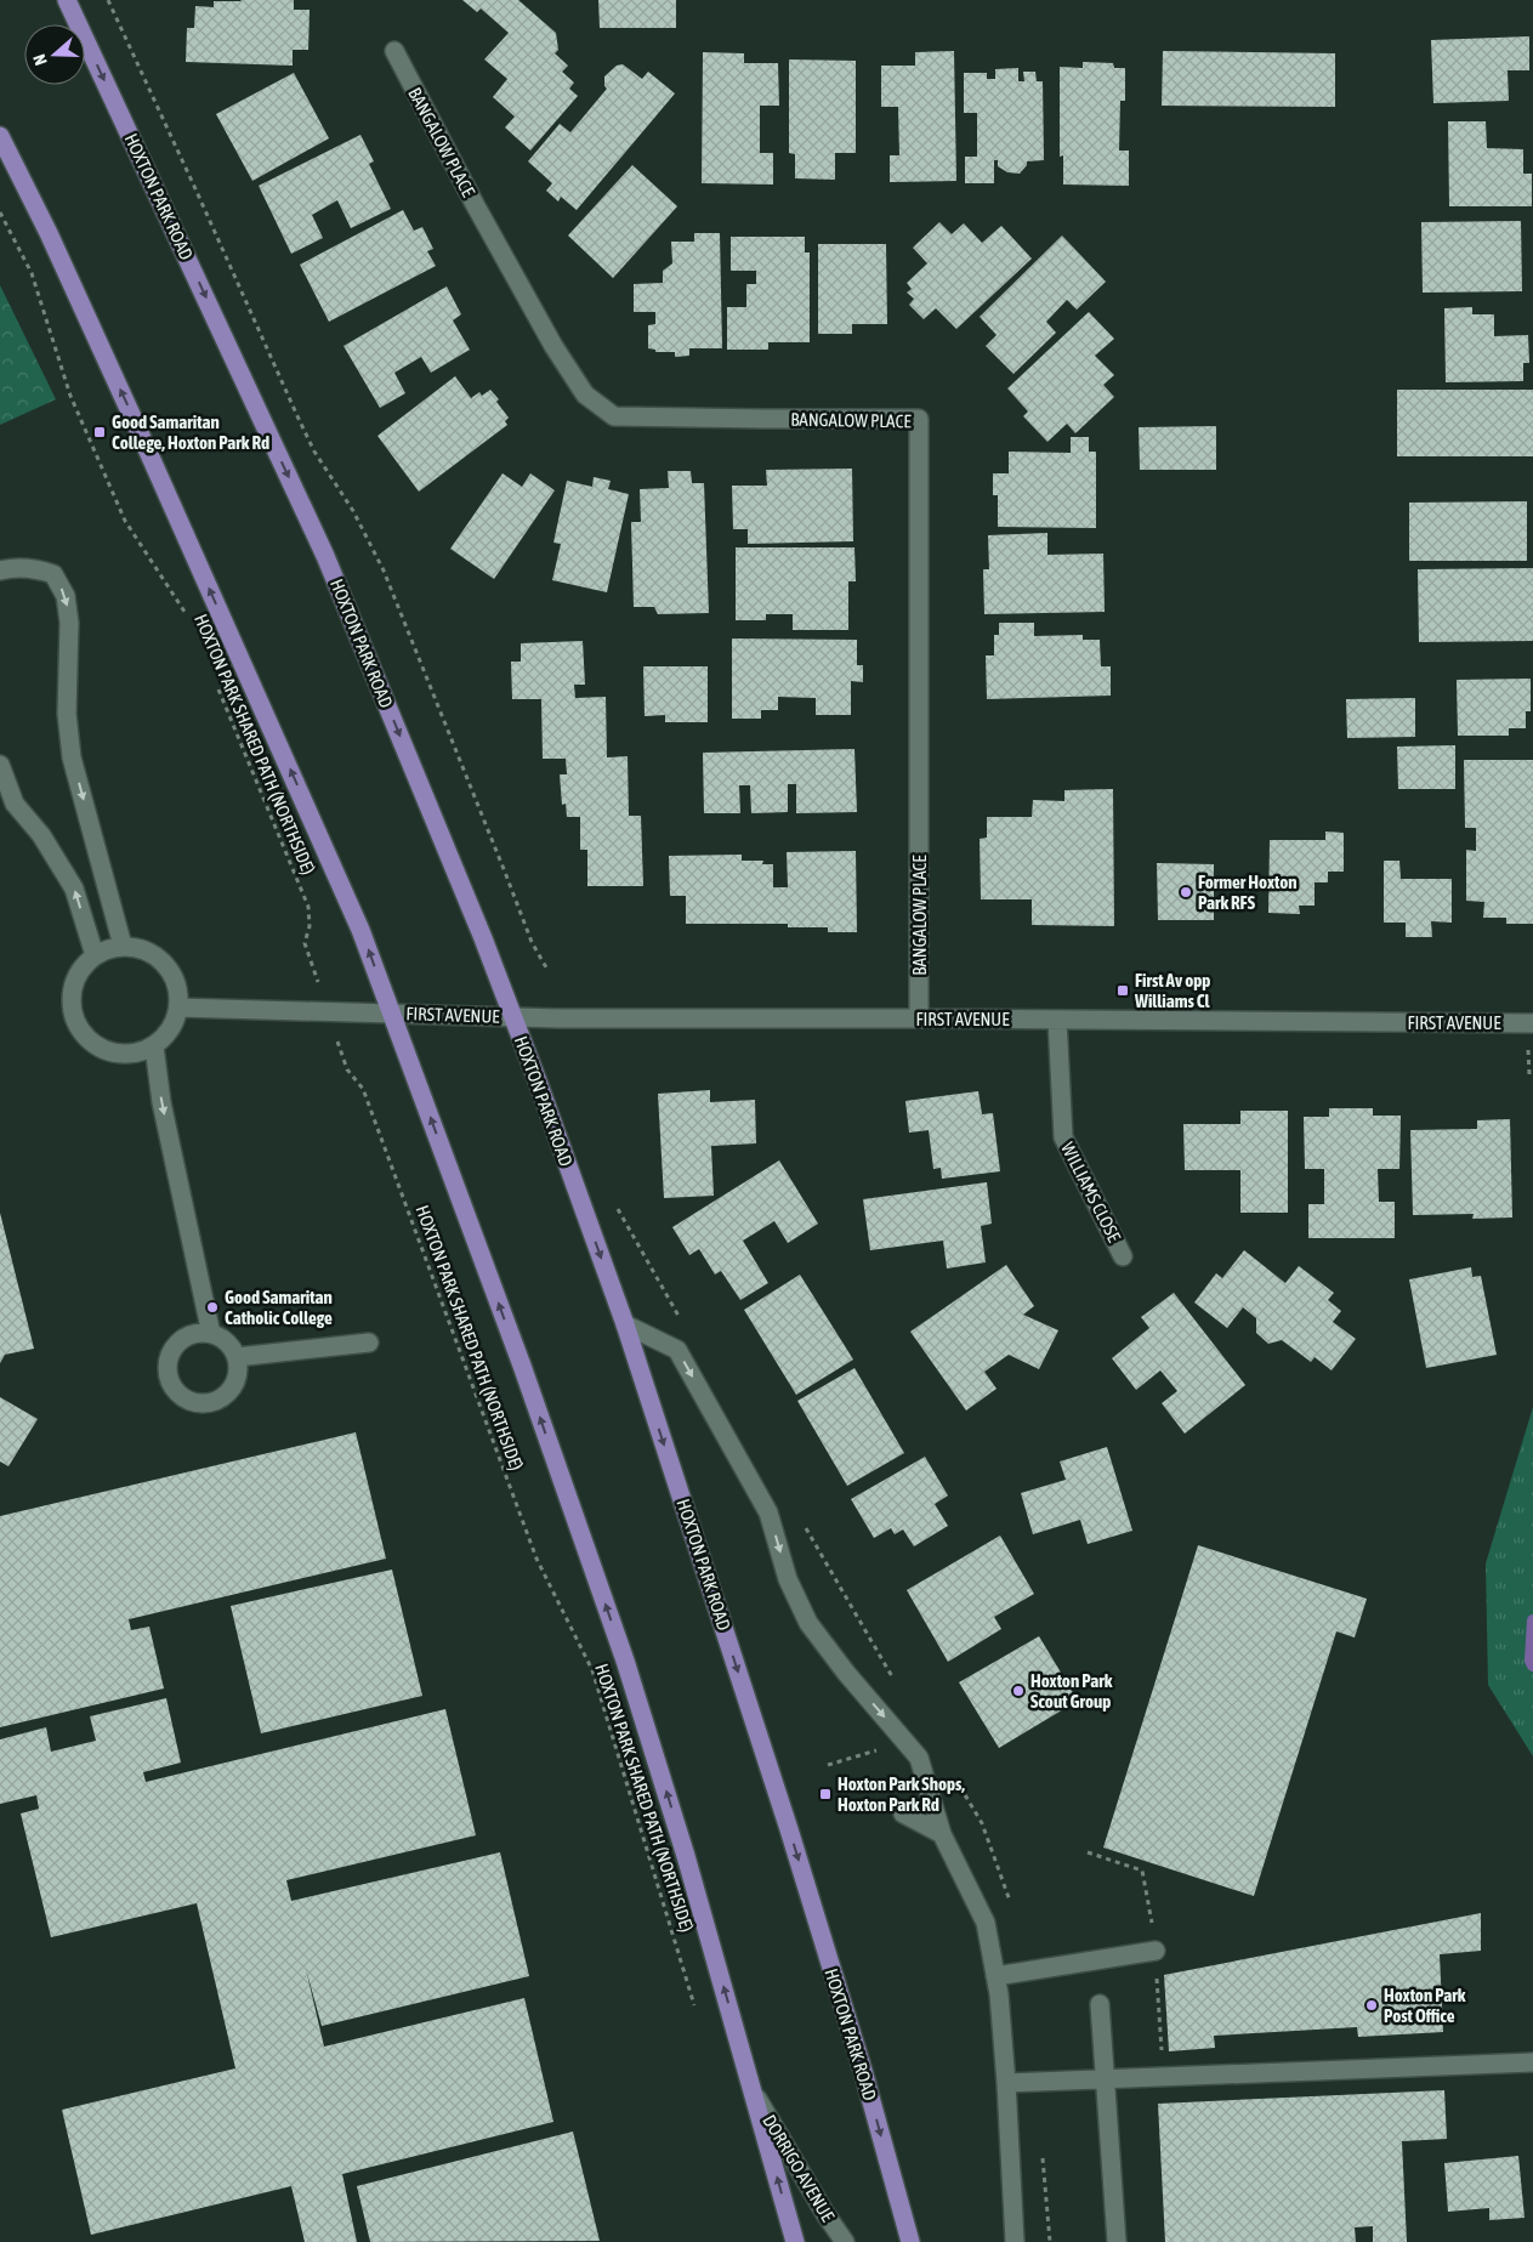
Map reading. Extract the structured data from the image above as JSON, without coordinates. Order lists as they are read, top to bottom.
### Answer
{
  "streets": {
    "main road": ["HOXTON PARK ROAD"],
    "street": [
      "BANGALOW PLACE",
      "FIRST AVENUE",
      "WILLIAMS CLOSE",
      "DORRIGO AVENUE"
    ],
    "path": ["HOXTON PARK SHARED PATH (NORTHSIDE)"]
  },
  "crossings": [
    ["BANGALOW PLACE", "FIRST AVENUE"],
    ["HOXTON PARK ROAD", "FIRST AVENUE"],
    ["FIRST AVENUE", "WILLIAMS CLOSE"]
  ],
  "places": {
    "transit": ["Good Samaritan College, Hoxton Park Rd", "First Av opp Williams Cl", "Hoxton Park Shops, Hoxton Park Rd"],
    "other": [
      "Former Hoxton Park RFS",
      "Good Samaritan Catholic College",
      "Hoxton Park Scout Group",
      "Hoxton Park Post Office"
    ]
  },
  "north": "left"
}
